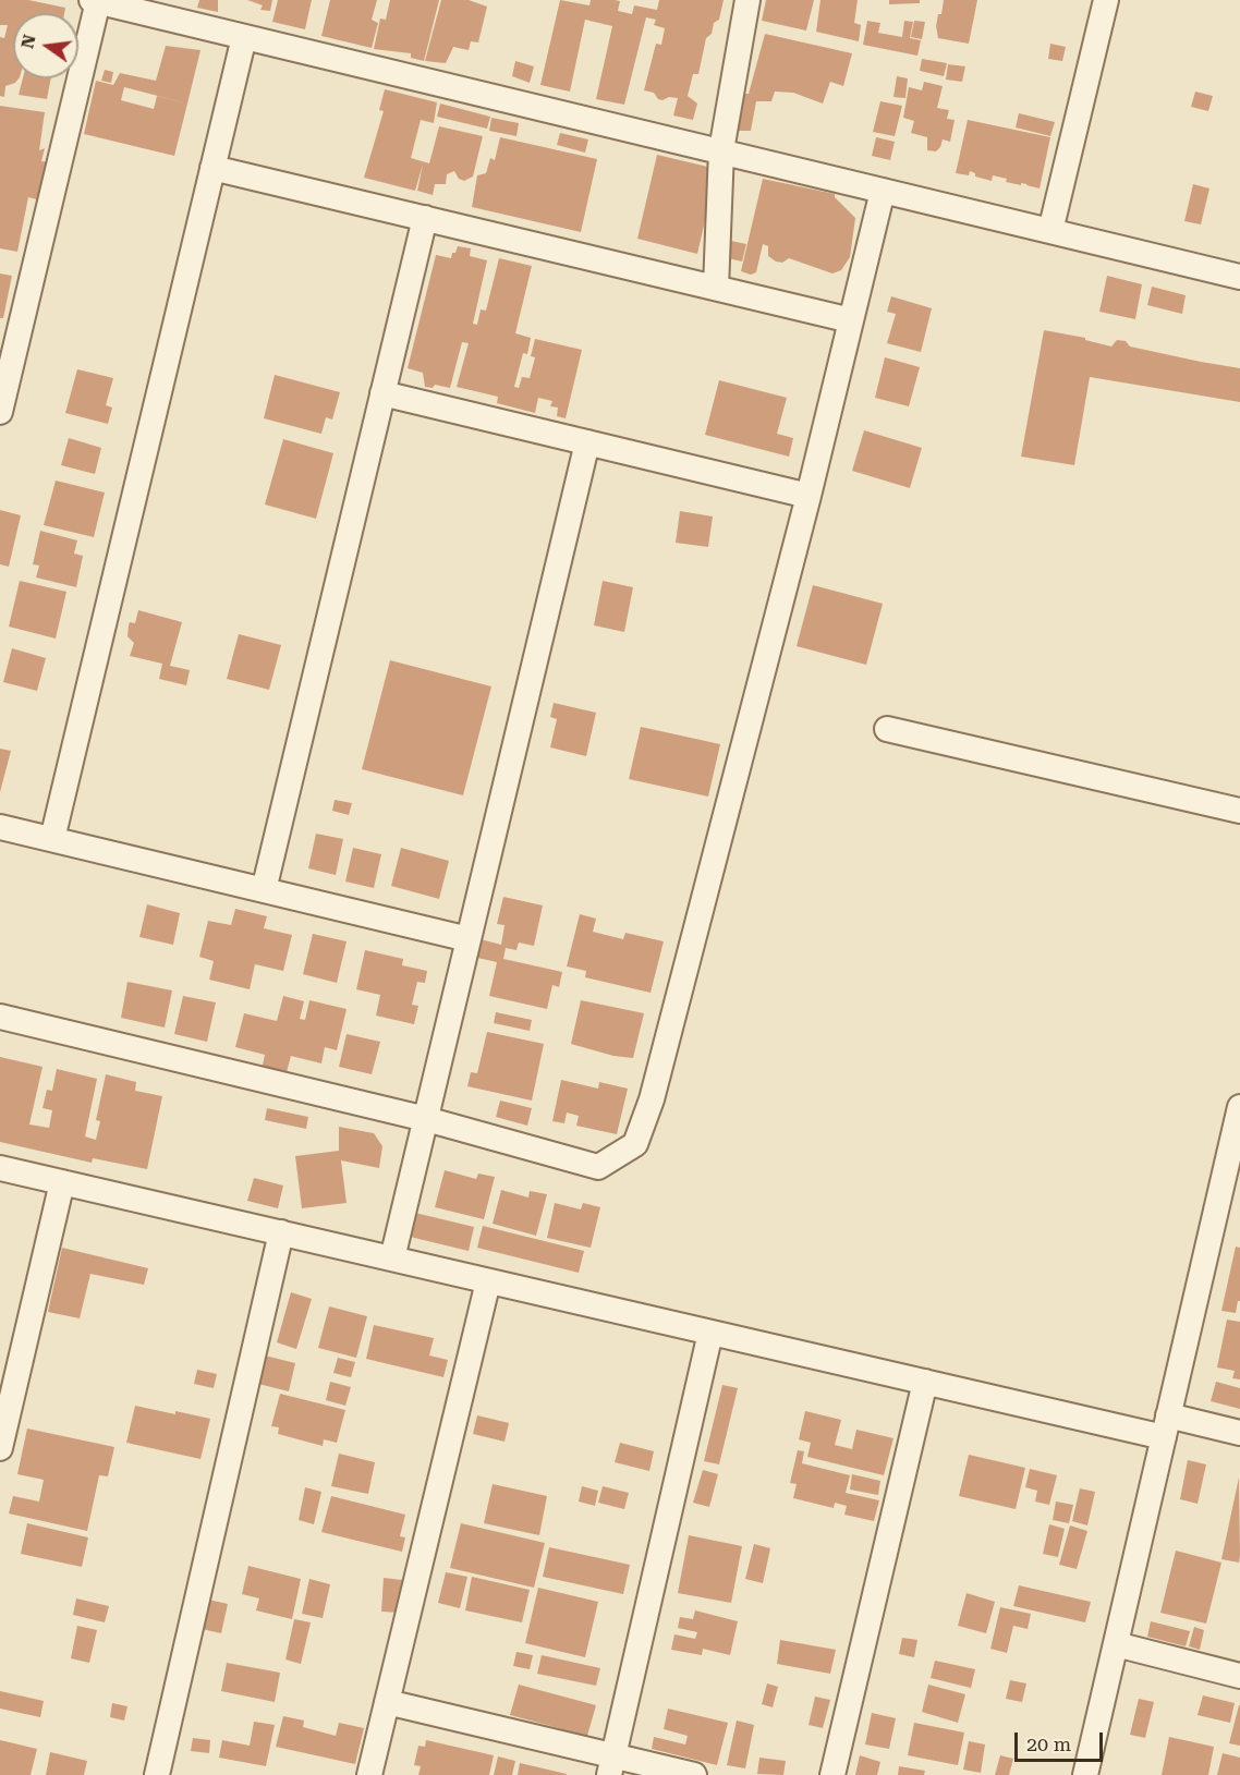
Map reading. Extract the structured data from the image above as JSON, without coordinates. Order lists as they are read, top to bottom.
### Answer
{
  "scale_bar": "20 m",
  "north": "left"
}
